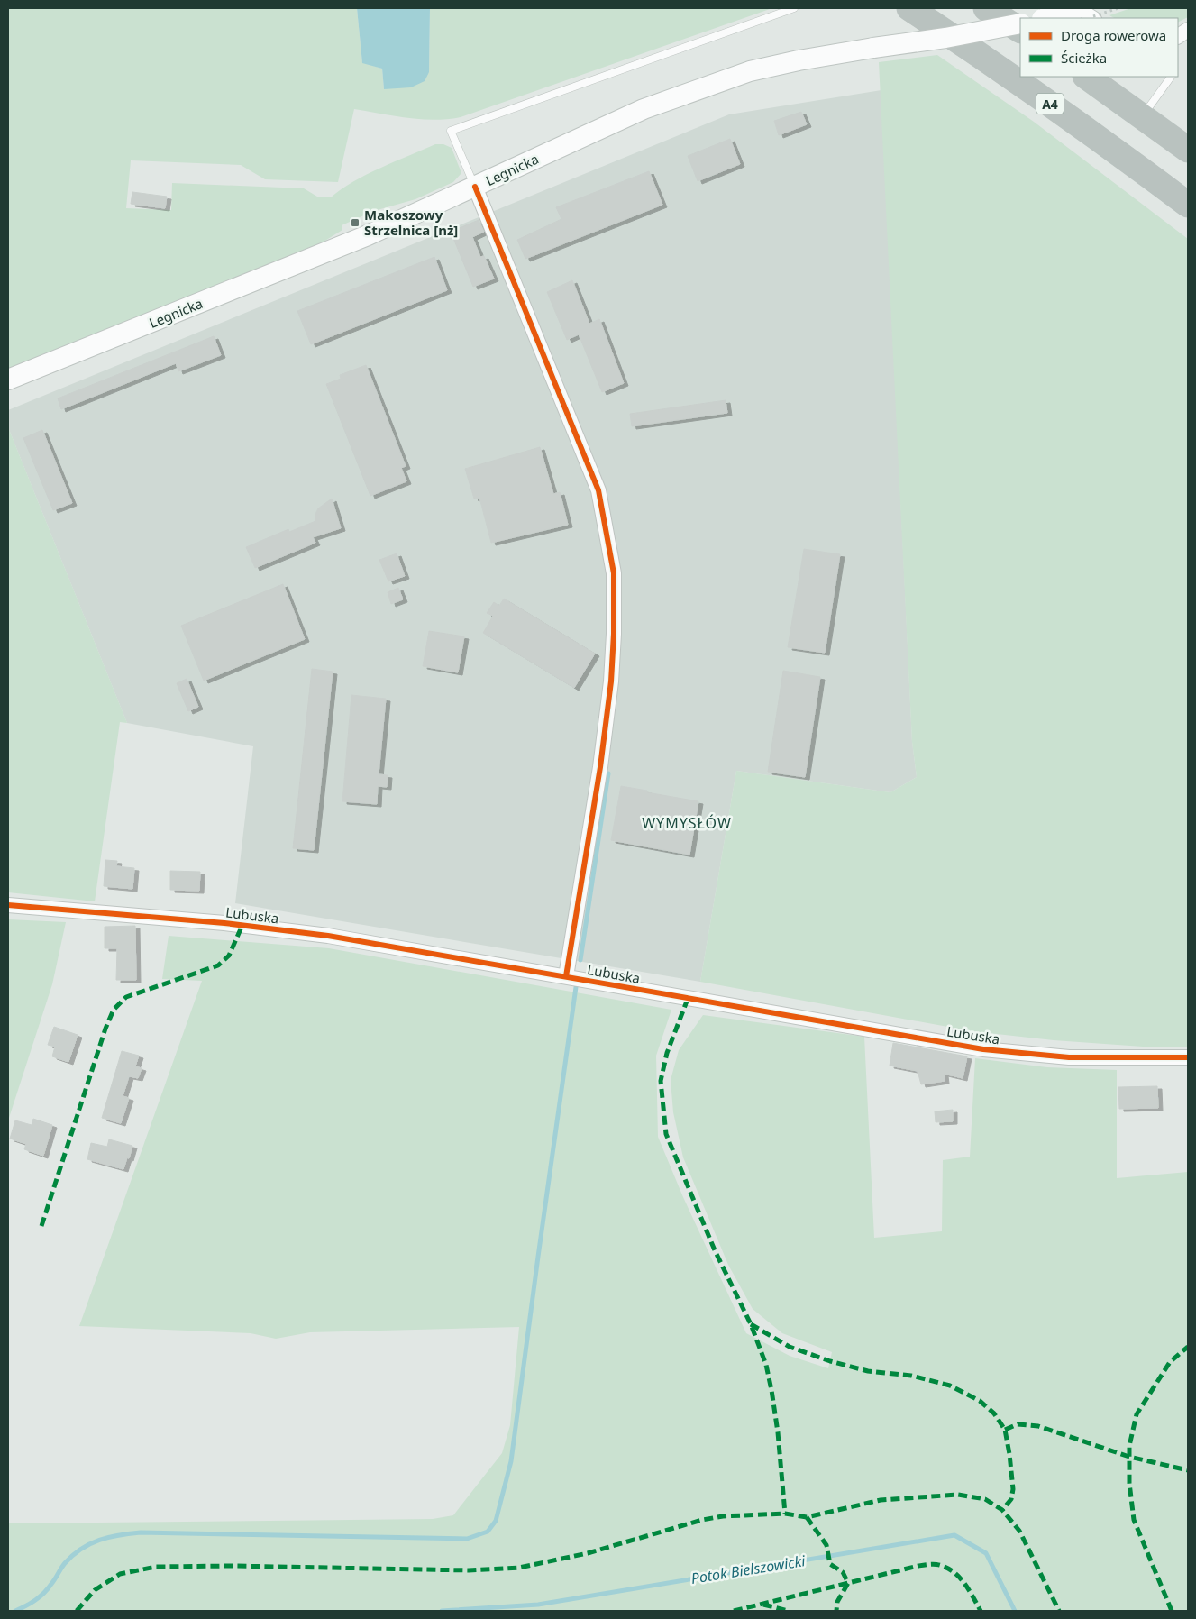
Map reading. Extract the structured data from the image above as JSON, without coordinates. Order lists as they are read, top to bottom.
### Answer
{
  "streets": {
    "highway": ["A4"],
    "main road": ["Legnicka"],
    "street": ["Lubuska"]
  },
  "districts": ["WYMYSŁÓW"],
  "water": ["Potok Bielszowicki"],
  "places": {
    "transit": ["Makoszowy Strzelnica [nż]"]
  },
  "legend": ["Droga rowerowa", "Ścieżka"]
}
